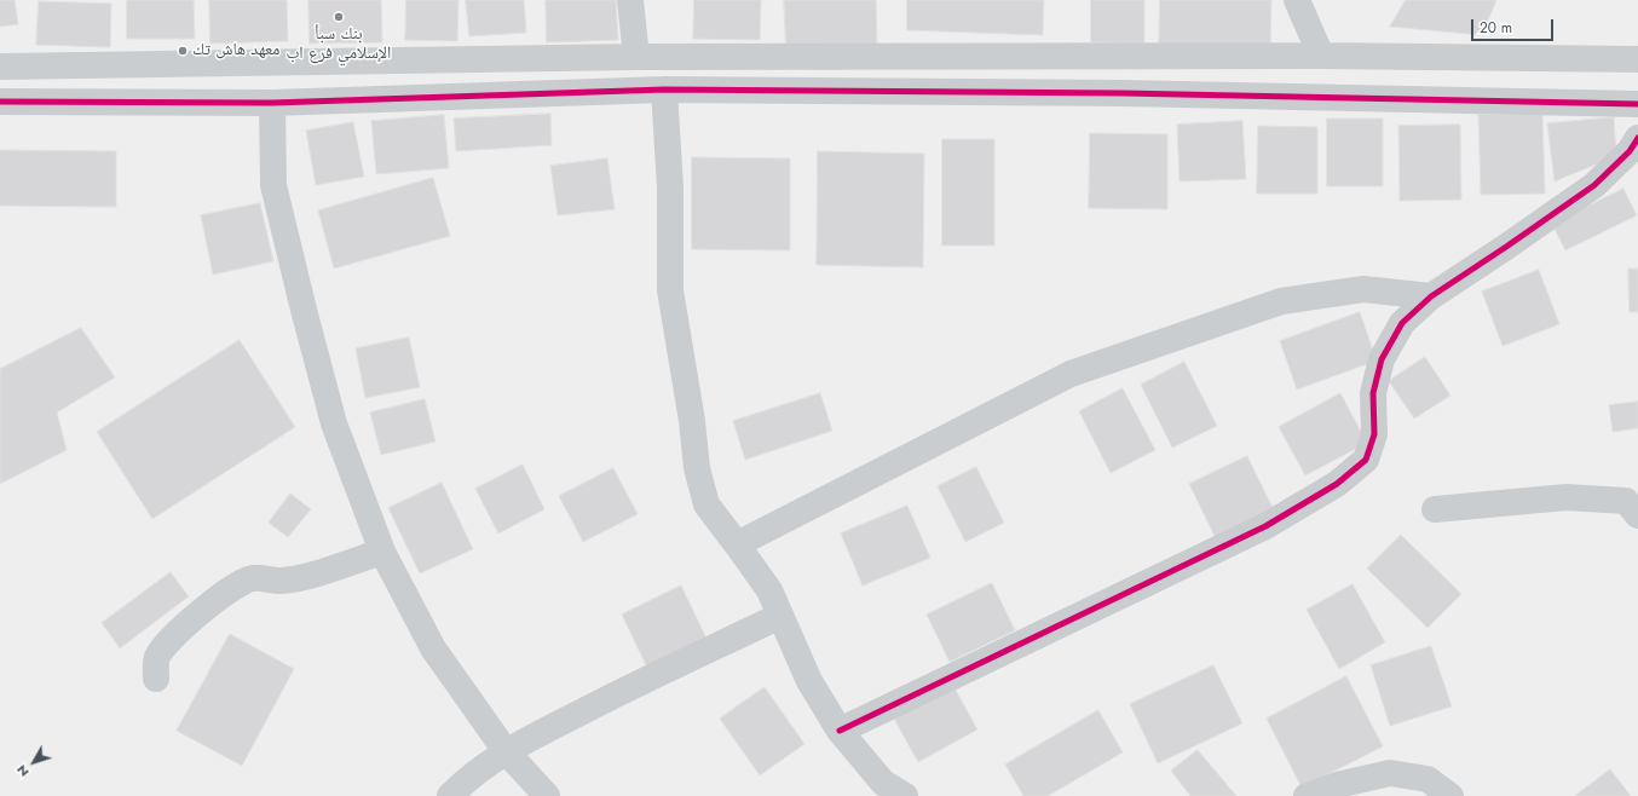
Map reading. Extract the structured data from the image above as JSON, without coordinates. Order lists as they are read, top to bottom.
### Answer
{
  "places": ["بنك سبأ الإسلامي فرع اب", "معهد هاش تك"],
  "scale_bar": "20 m",
  "north": "bottom left"
}
